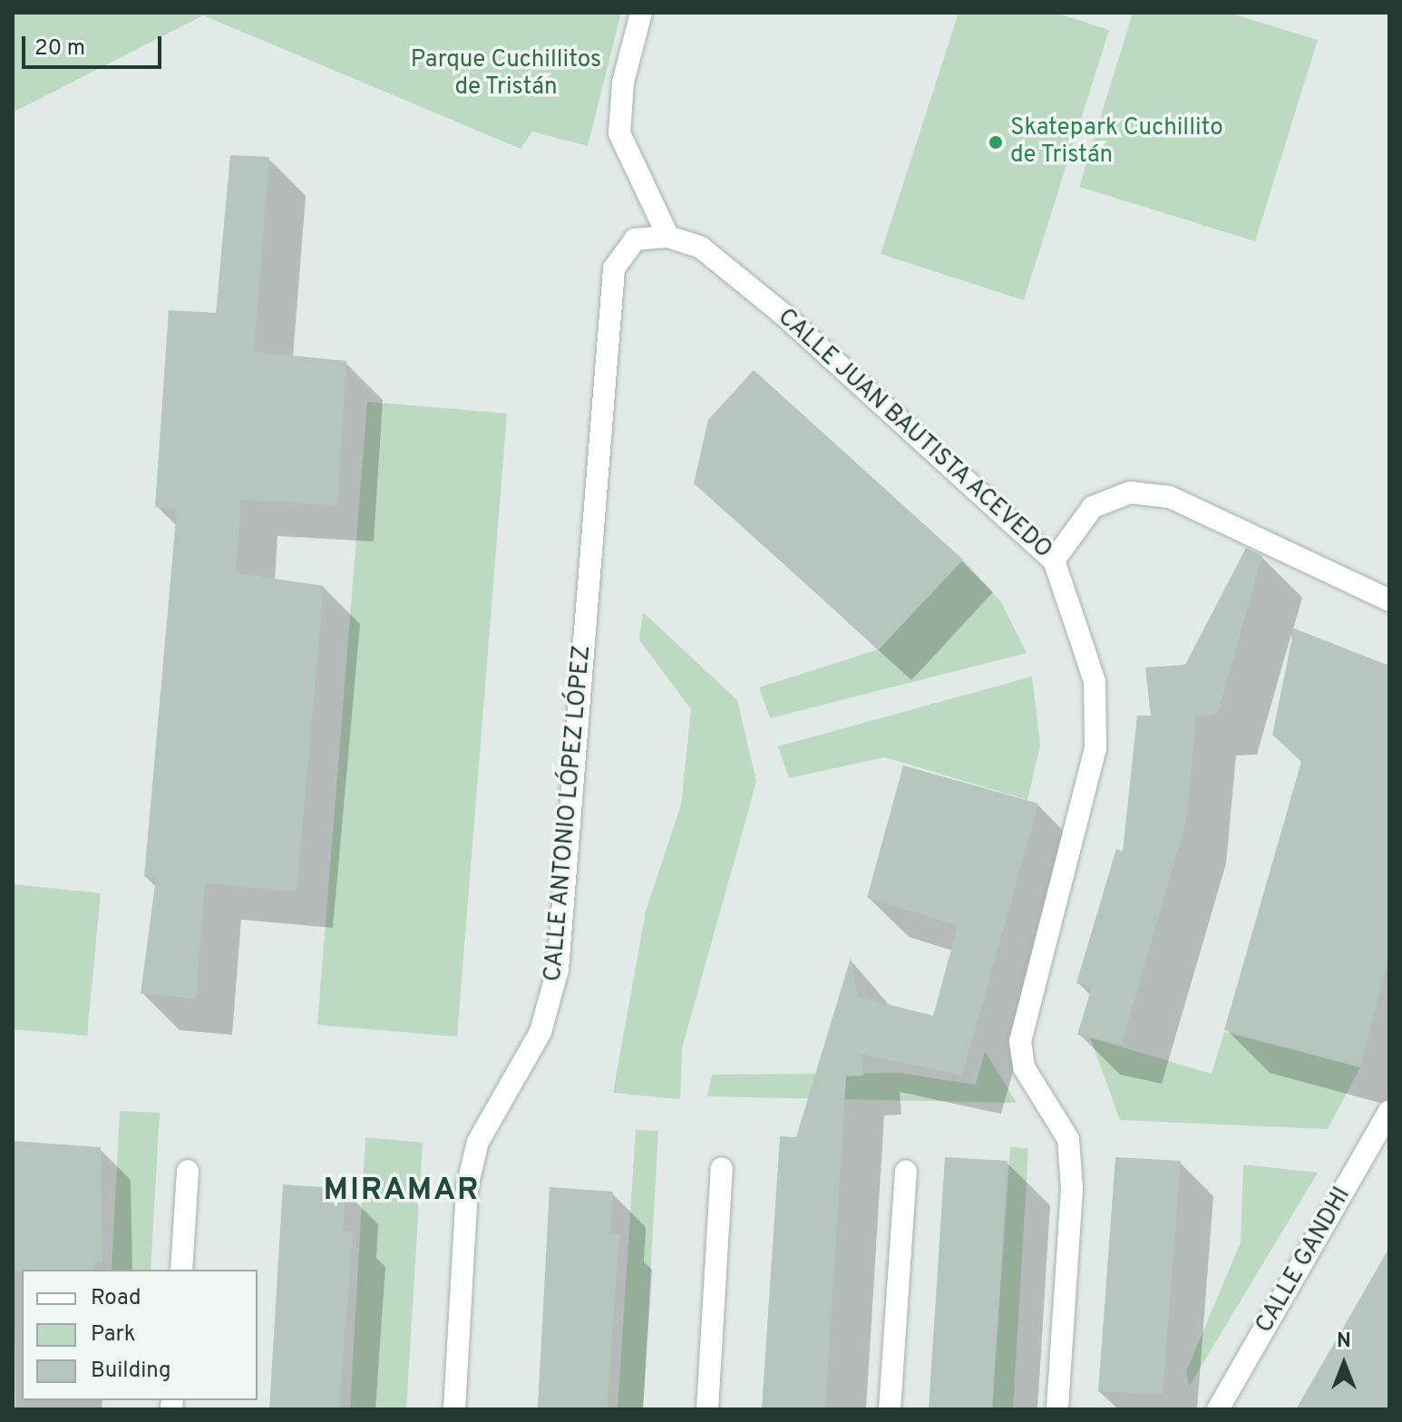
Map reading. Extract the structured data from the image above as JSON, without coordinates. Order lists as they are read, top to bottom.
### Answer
{
  "streets": {
    "street": ["CALLE JUAN BAUTISTA ACEVEDO", "CALLE ANTONIO LÓPEZ LÓPEZ", "CALLE GANDHI"]
  },
  "crossings": [
    ["CALLE JUAN BAUTISTA ACEVEDO", "CALLE ANTONIO LÓPEZ LÓPEZ"]
  ],
  "districts": ["MIRAMAR"],
  "parks": ["Parque Cuchillitos de Tristán"],
  "places": ["Skatepark Cuchillito de Tristán"],
  "legend": ["Road", "Park", "Building"],
  "scale_bar": "20 m",
  "north": "top"
}
